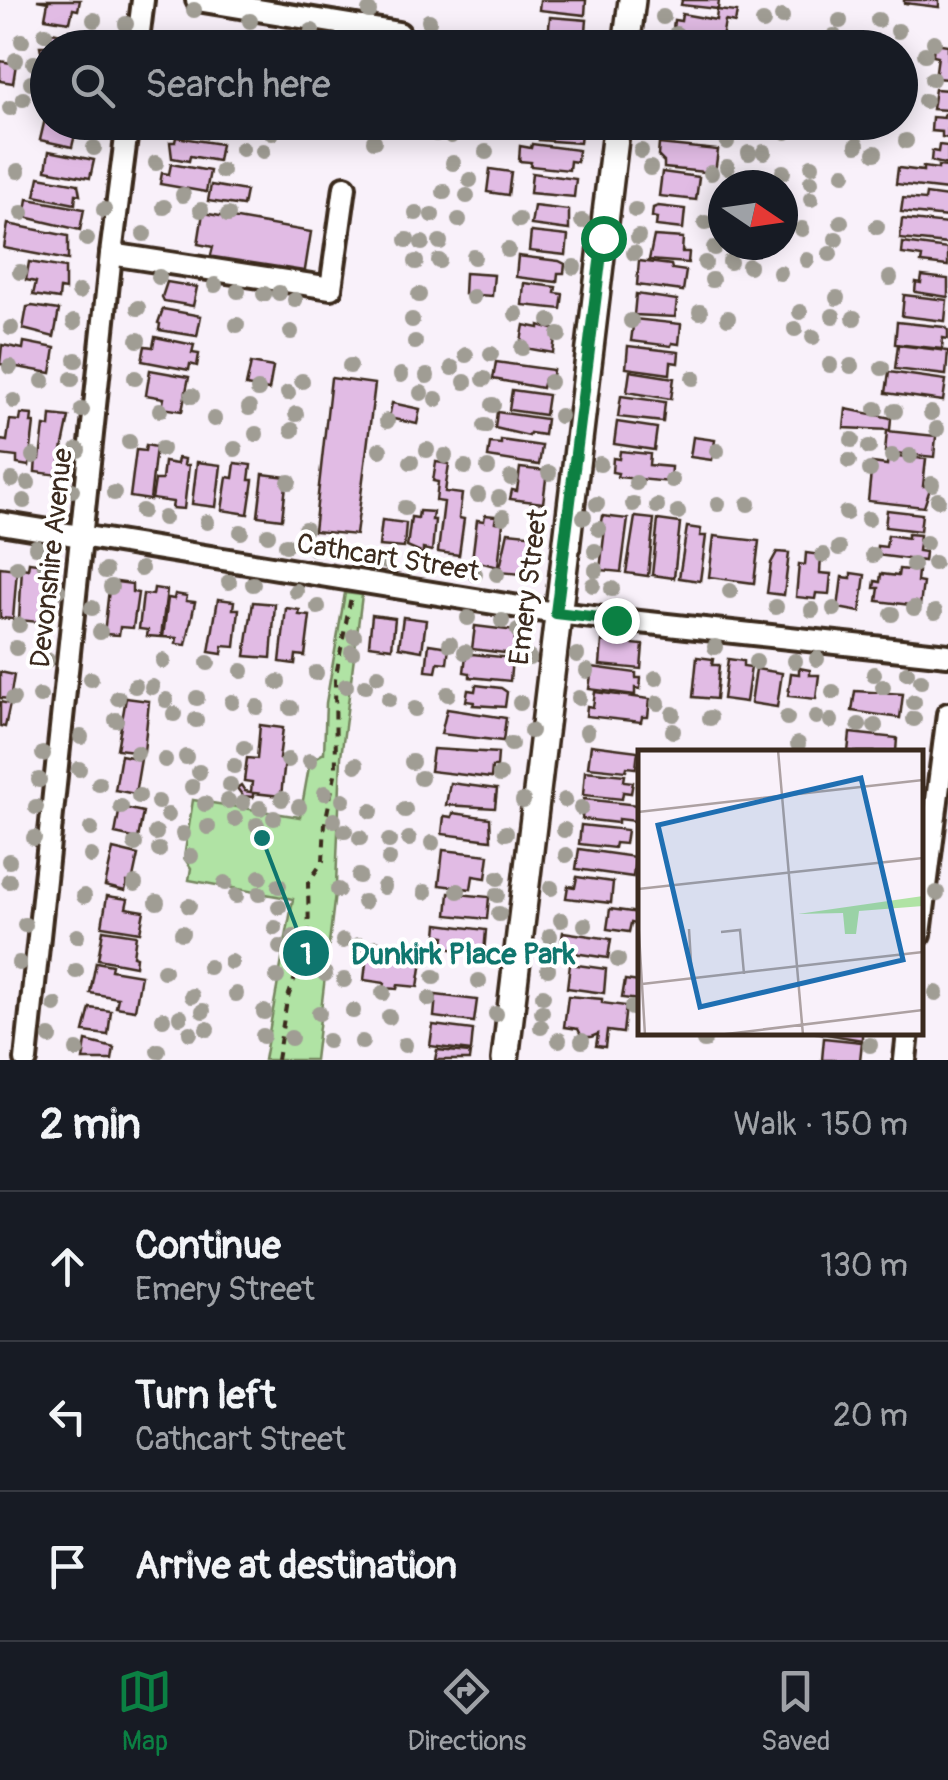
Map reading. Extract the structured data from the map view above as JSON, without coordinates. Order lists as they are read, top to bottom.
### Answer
{
  "streets": {
    "street": ["Devonshire Avenue", "Cathcart Street", "Emery Street"]
  },
  "crossings": [
    ["Devonshire Avenue", "Cathcart Street"],
    ["Cathcart Street", "Emery Street"]
  ],
  "places": ["Dunkirk Place Park"],
  "north": "right",
  "page": {
    "search": "Search here",
    "heading": ["2 min", "Walk · 150 m"],
    "list": [
      ["Continue", "Emery Street", "130 m"],
      ["Turn left", "Cathcart Street", "20 m"],
      "Arrive at destination"
    ],
    "nav": ["Map", "Directions", "Saved"]
  }
}
